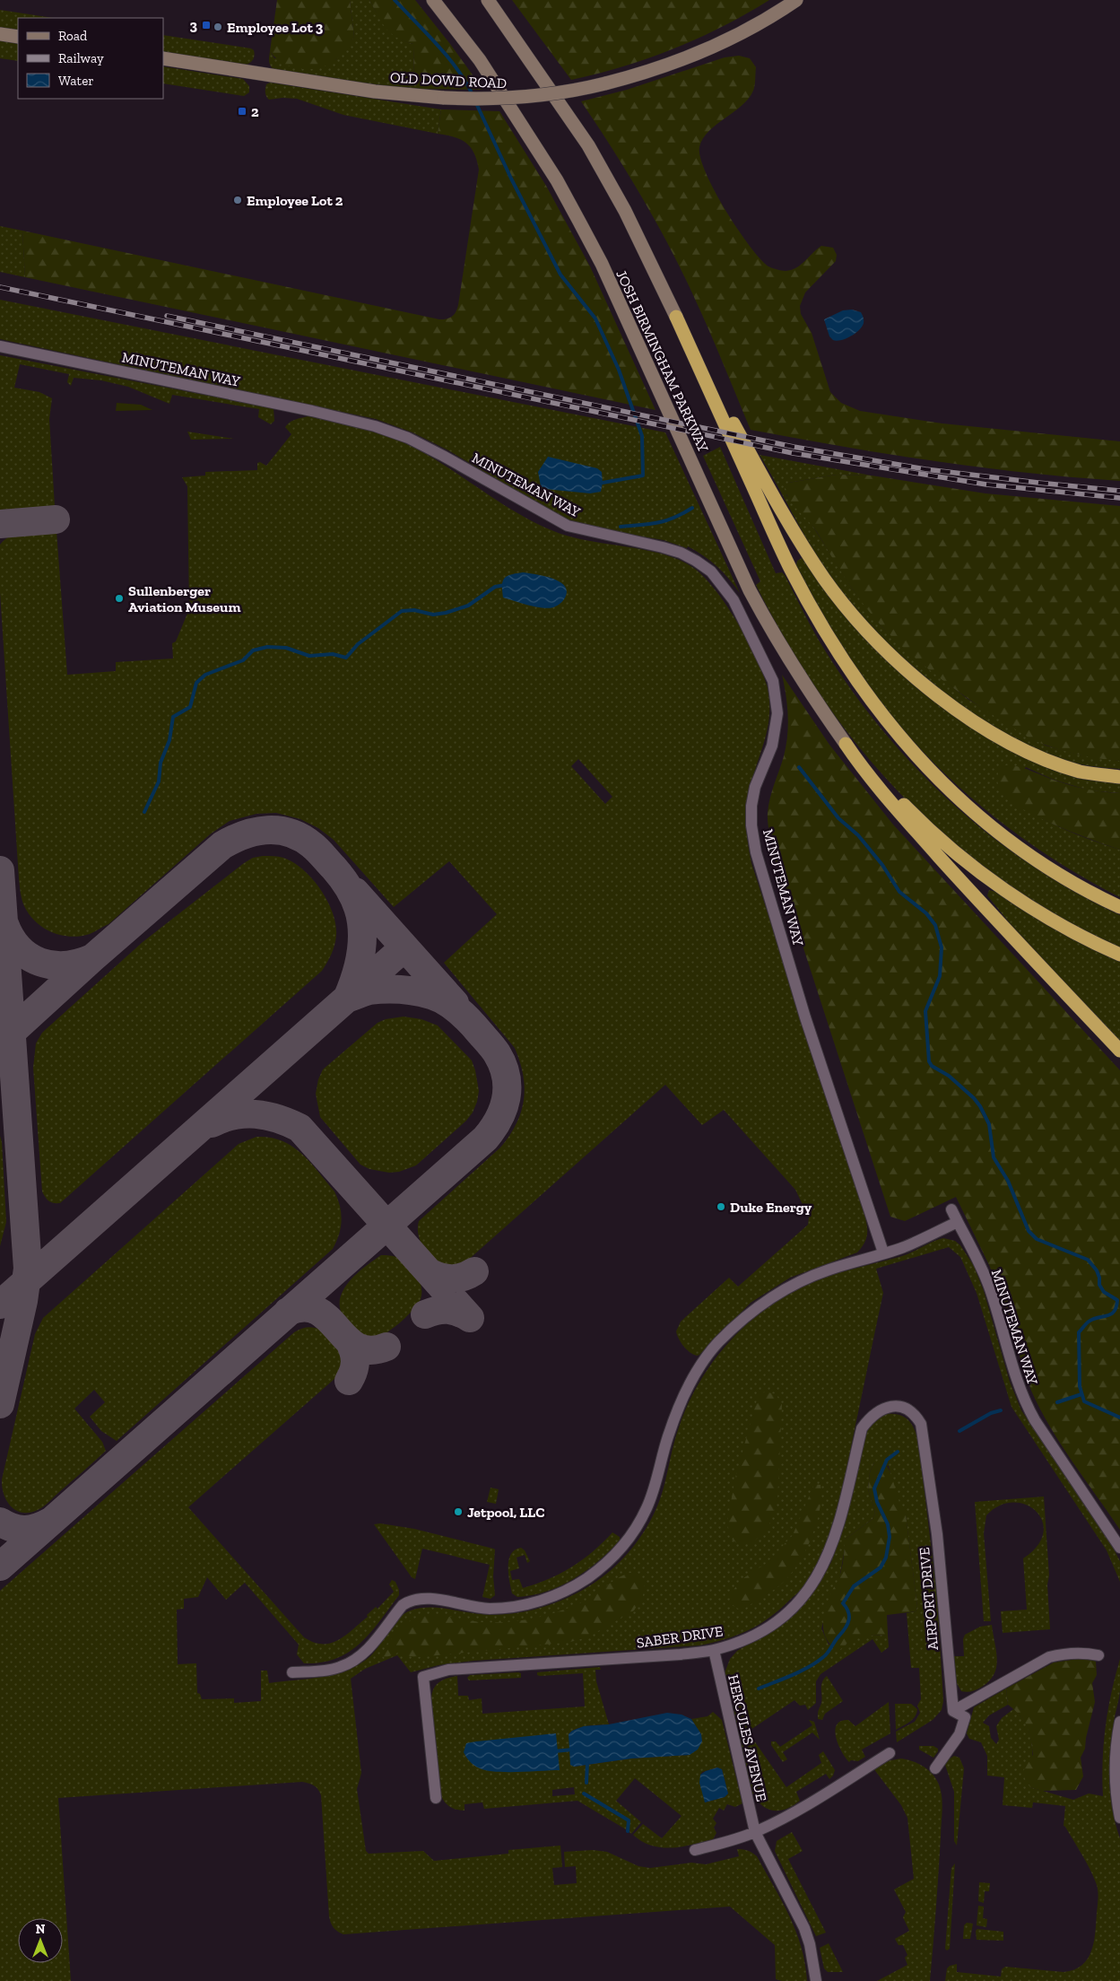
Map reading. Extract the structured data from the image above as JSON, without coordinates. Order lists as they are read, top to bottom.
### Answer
{
  "streets": {
    "main road": ["OLD DOWD ROAD", "JOSH BIRMINGHAM PARKWAY"],
    "street": [
      "MINUTEMAN WAY",
      "AIRPORT DRIVE",
      "SABER DRIVE",
      "HERCULES AVENUE"
    ]
  },
  "crossings": [
    ["AIRPORT DRIVE", "SABER DRIVE"],
    ["SABER DRIVE", "HERCULES AVENUE"]
  ],
  "places": {
    "transit": ["3", "2"],
    "other": [
      "Employee Lot 3",
      "Employee Lot 2",
      "Sullenberger Aviation Museum",
      "Duke Energy",
      "Jetpool, LLC"
    ]
  },
  "legend": ["Road", "Railway", "Water"],
  "north": "top"
}
